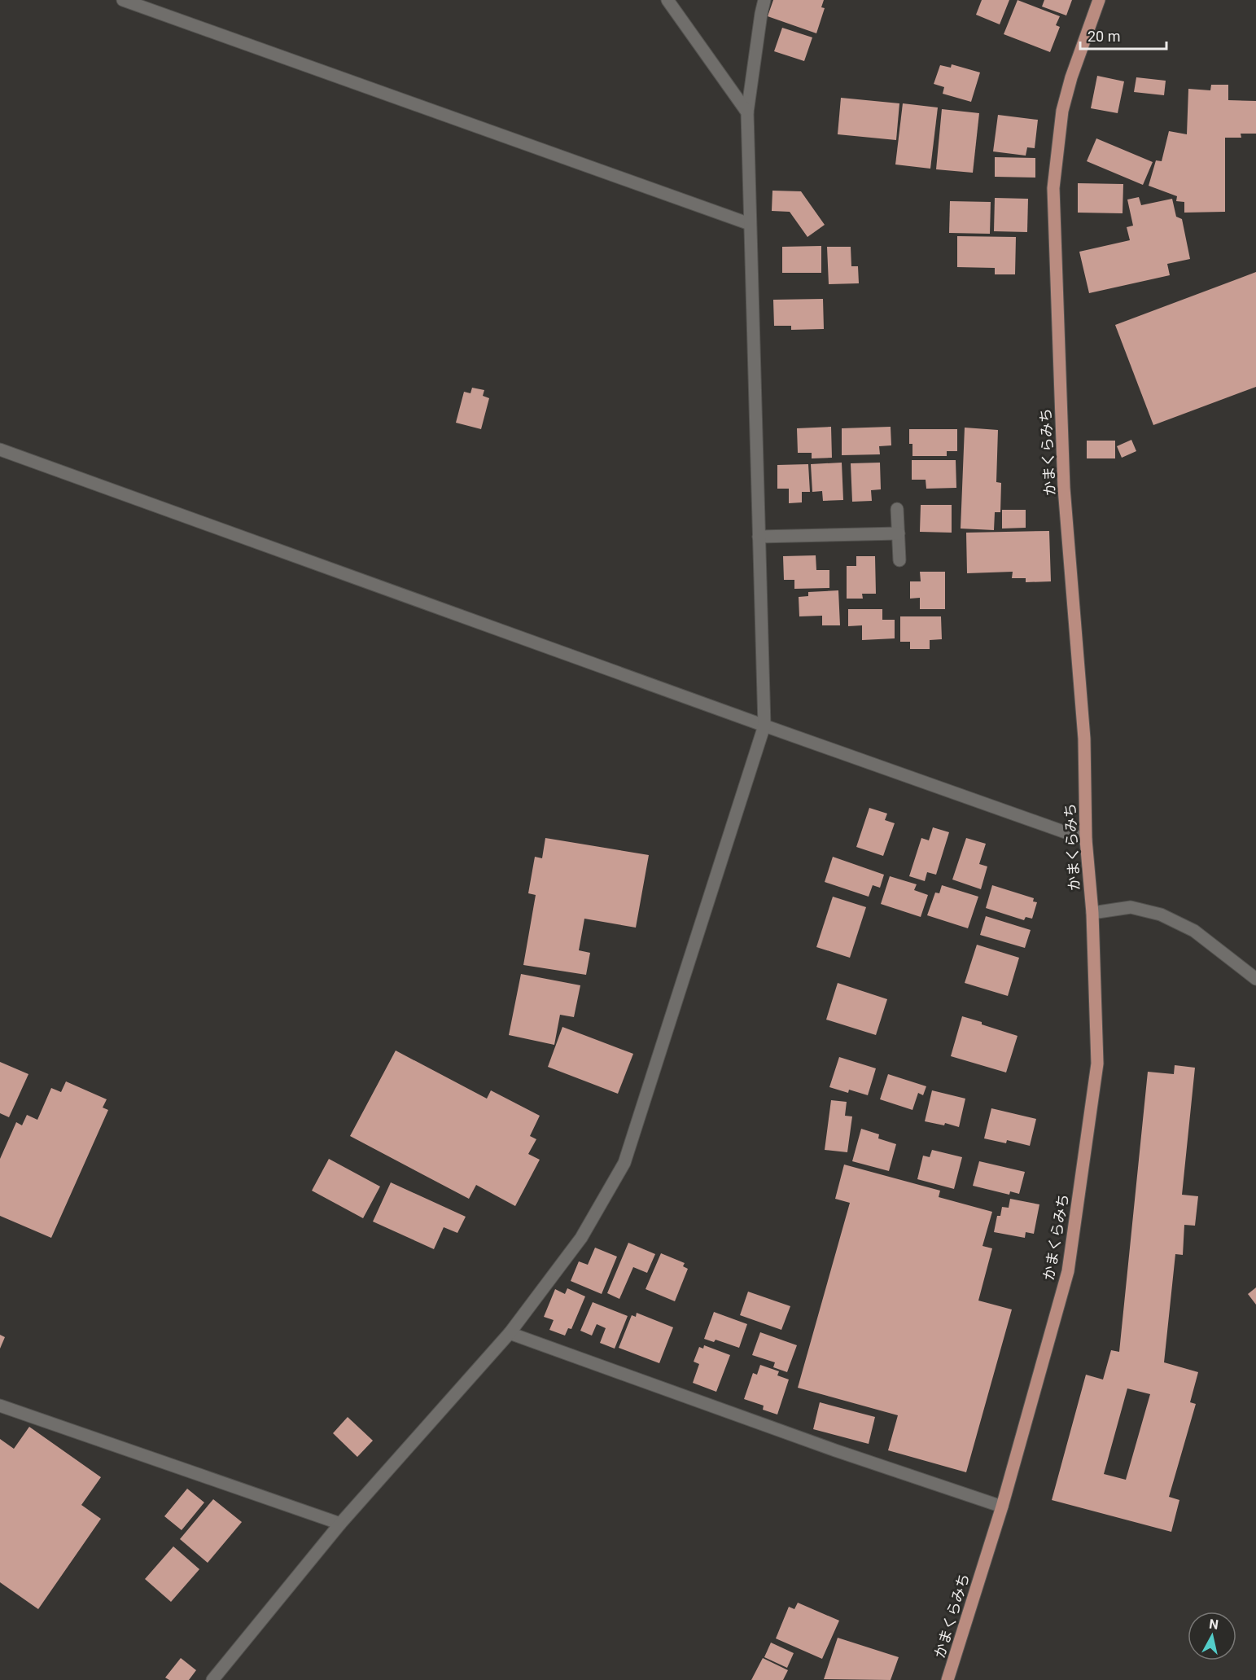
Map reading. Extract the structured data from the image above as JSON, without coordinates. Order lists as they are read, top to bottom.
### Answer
{
  "streets": {
    "main road": ["かまくらみち"]
  },
  "scale_bar": "20 m",
  "north": "top"
}
